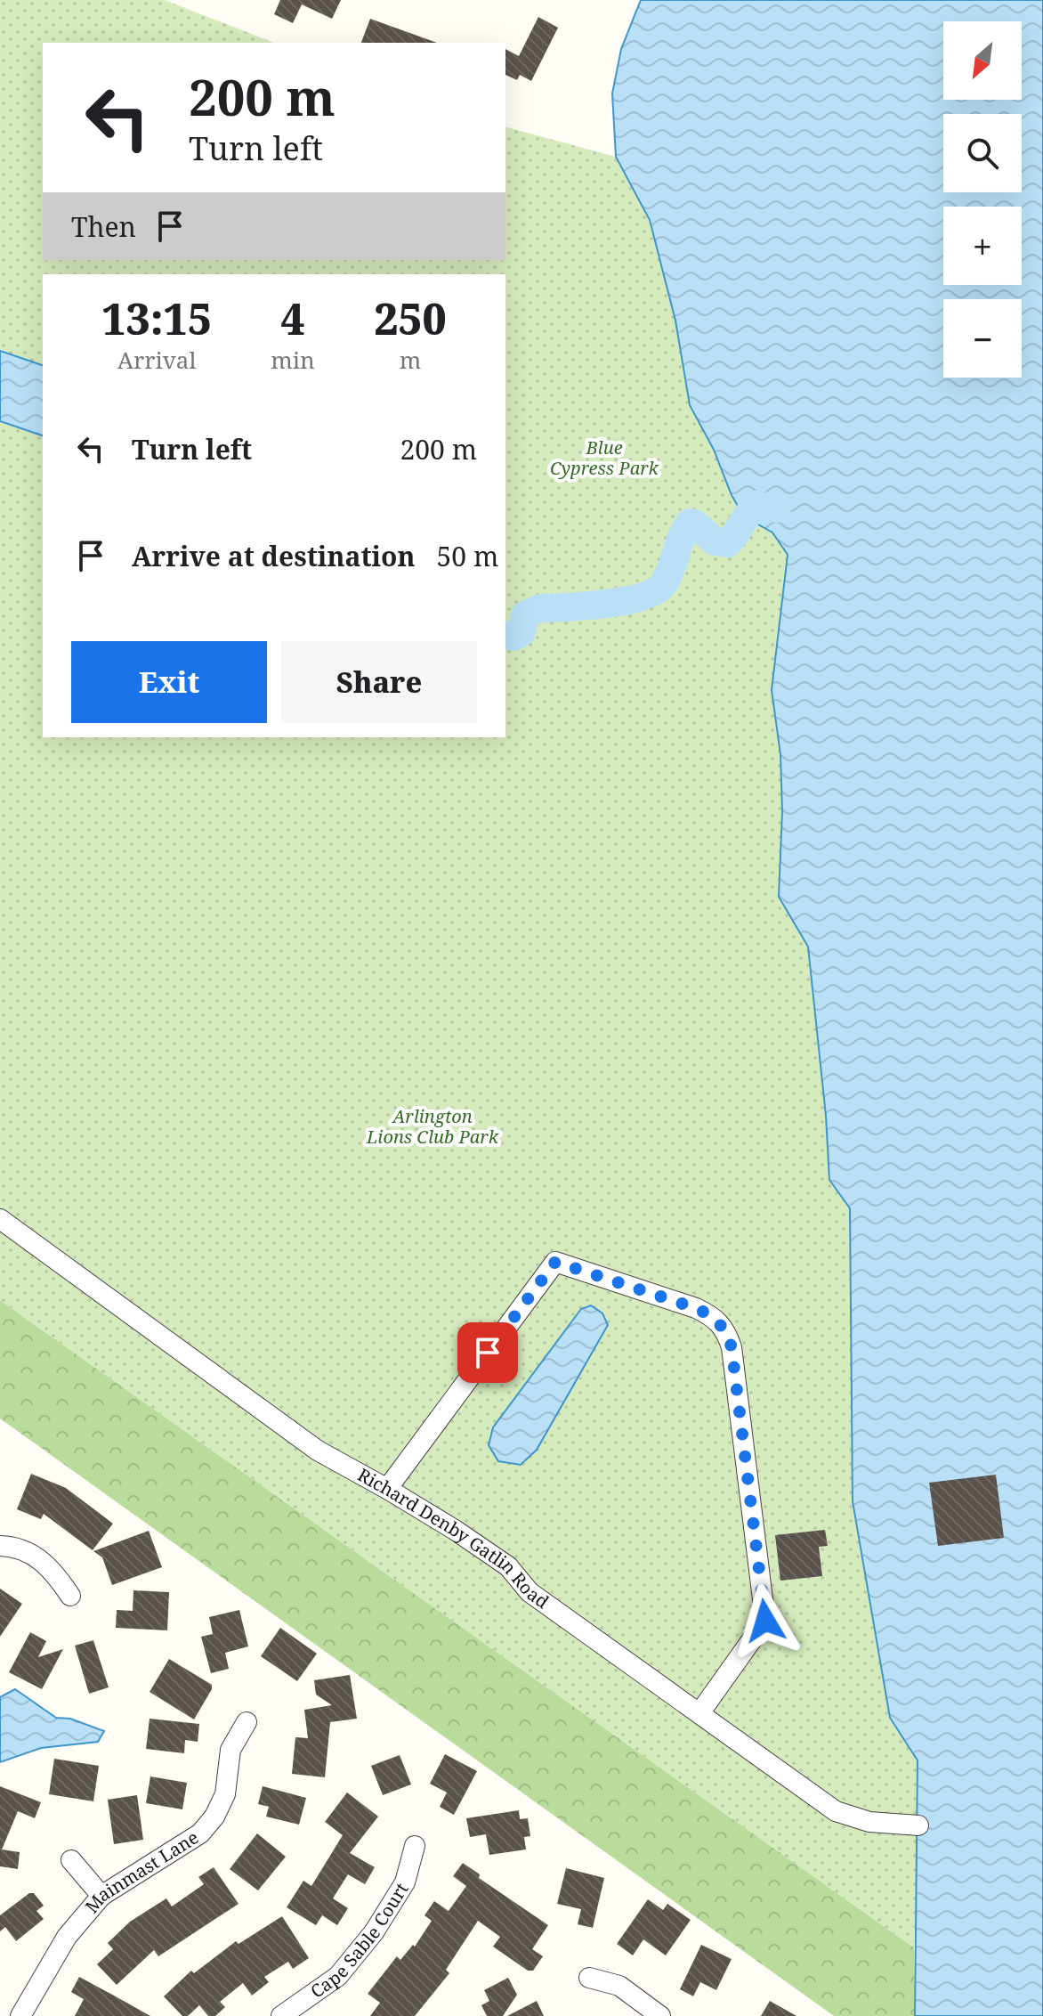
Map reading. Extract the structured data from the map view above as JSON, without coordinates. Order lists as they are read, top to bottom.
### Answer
{
  "streets": {
    "street": ["Richard Denby Gatlin Road", "Mainmast Lane", "Cape Sable Court"]
  },
  "parks": ["Blue Cypress Park", "Arlington Lions Club Park"],
  "north": "bottom left",
  "page": {
    "map_buttons": ["+", "−"],
    "turn": ["200 m", "Turn left"],
    "then": "Then",
    "eta": [
      "13:15",
      "Arrival",
      "4",
      "min",
      "250",
      "m"
    ],
    "list": [
      {
        "name": "Turn left",
        "value": "200 m"
      },
      {
        "name": "Arrive at destination",
        "value": "50 m"
      }
    ],
    "buttons": ["Exit", "Share"]
  }
}
